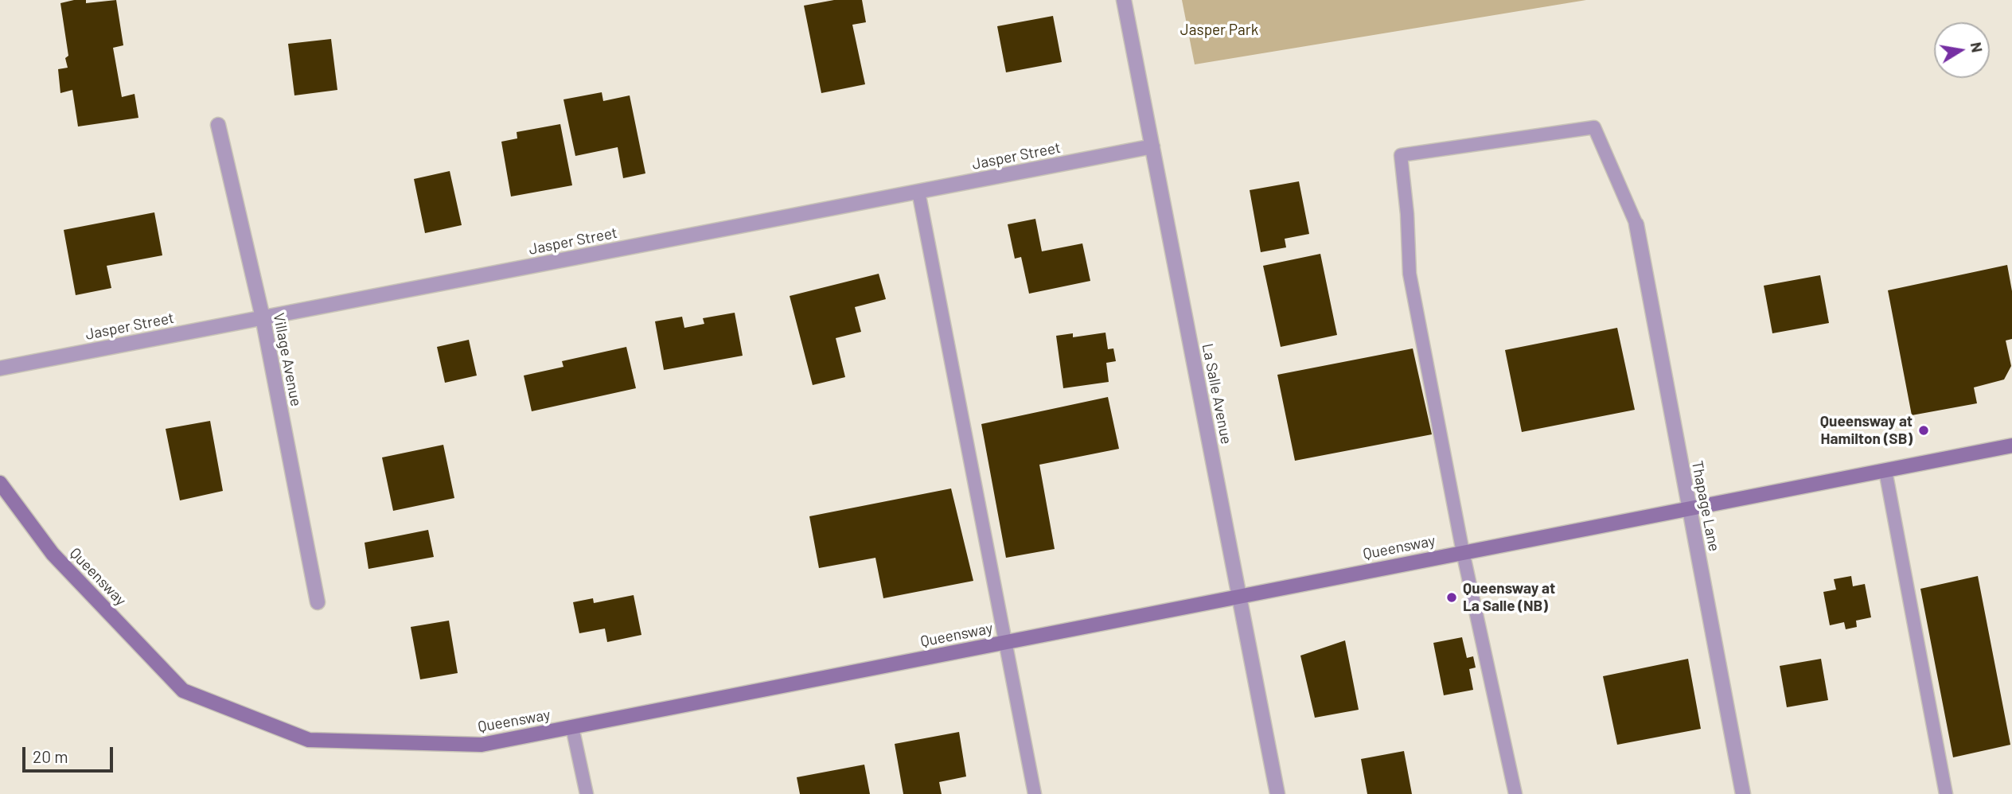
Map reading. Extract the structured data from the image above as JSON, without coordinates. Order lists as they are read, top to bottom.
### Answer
{
  "streets": {
    "main road": ["Queensway"],
    "street": [
      "Jasper Street",
      "Village Avenue",
      "La Salle Avenue",
      "Thapage Lane"
    ]
  },
  "crossings": [
    ["Jasper Street", "Village Avenue"],
    ["Jasper Street", "La Salle Avenue"],
    ["La Salle Avenue", "Queensway"],
    ["Thapage Lane", "Queensway"]
  ],
  "parks": ["Jasper Park"],
  "places": ["Queensway at Hamilton (SB)", "Queensway at La Salle (NB)"],
  "scale_bar": "20 m",
  "north": "right"
}
